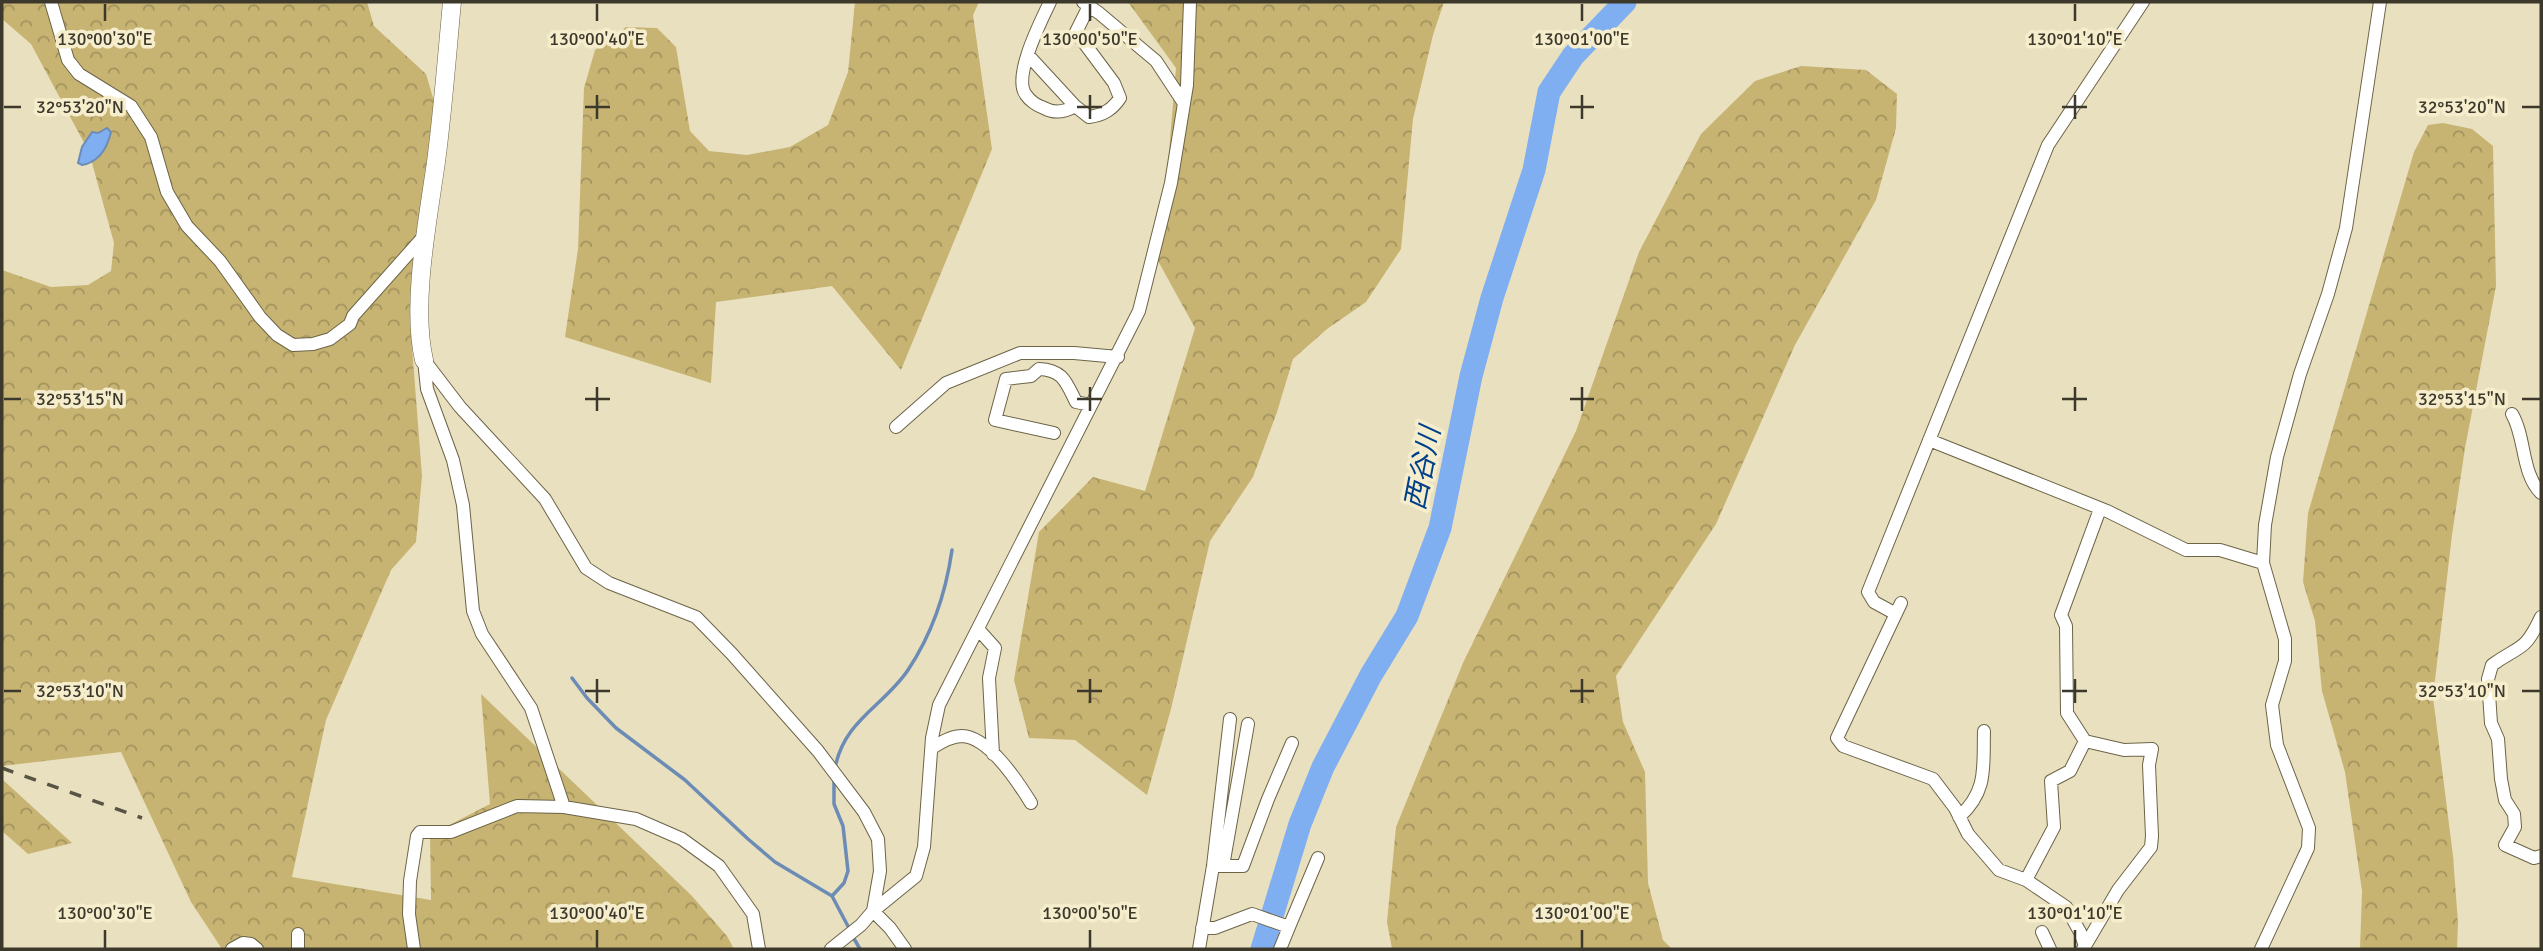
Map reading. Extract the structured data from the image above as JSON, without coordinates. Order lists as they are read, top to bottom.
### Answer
{
  "water": ["西谷川"],
  "coordinates": [
    "130°00'30\"E",
    "130°00'40\"E",
    "130°00'50\"E",
    "130°01'00\"E",
    "130°01'10\"E",
    "32°53'20\"N",
    "32°53'15\"N",
    "32°53'10\"N"
  ]
}
